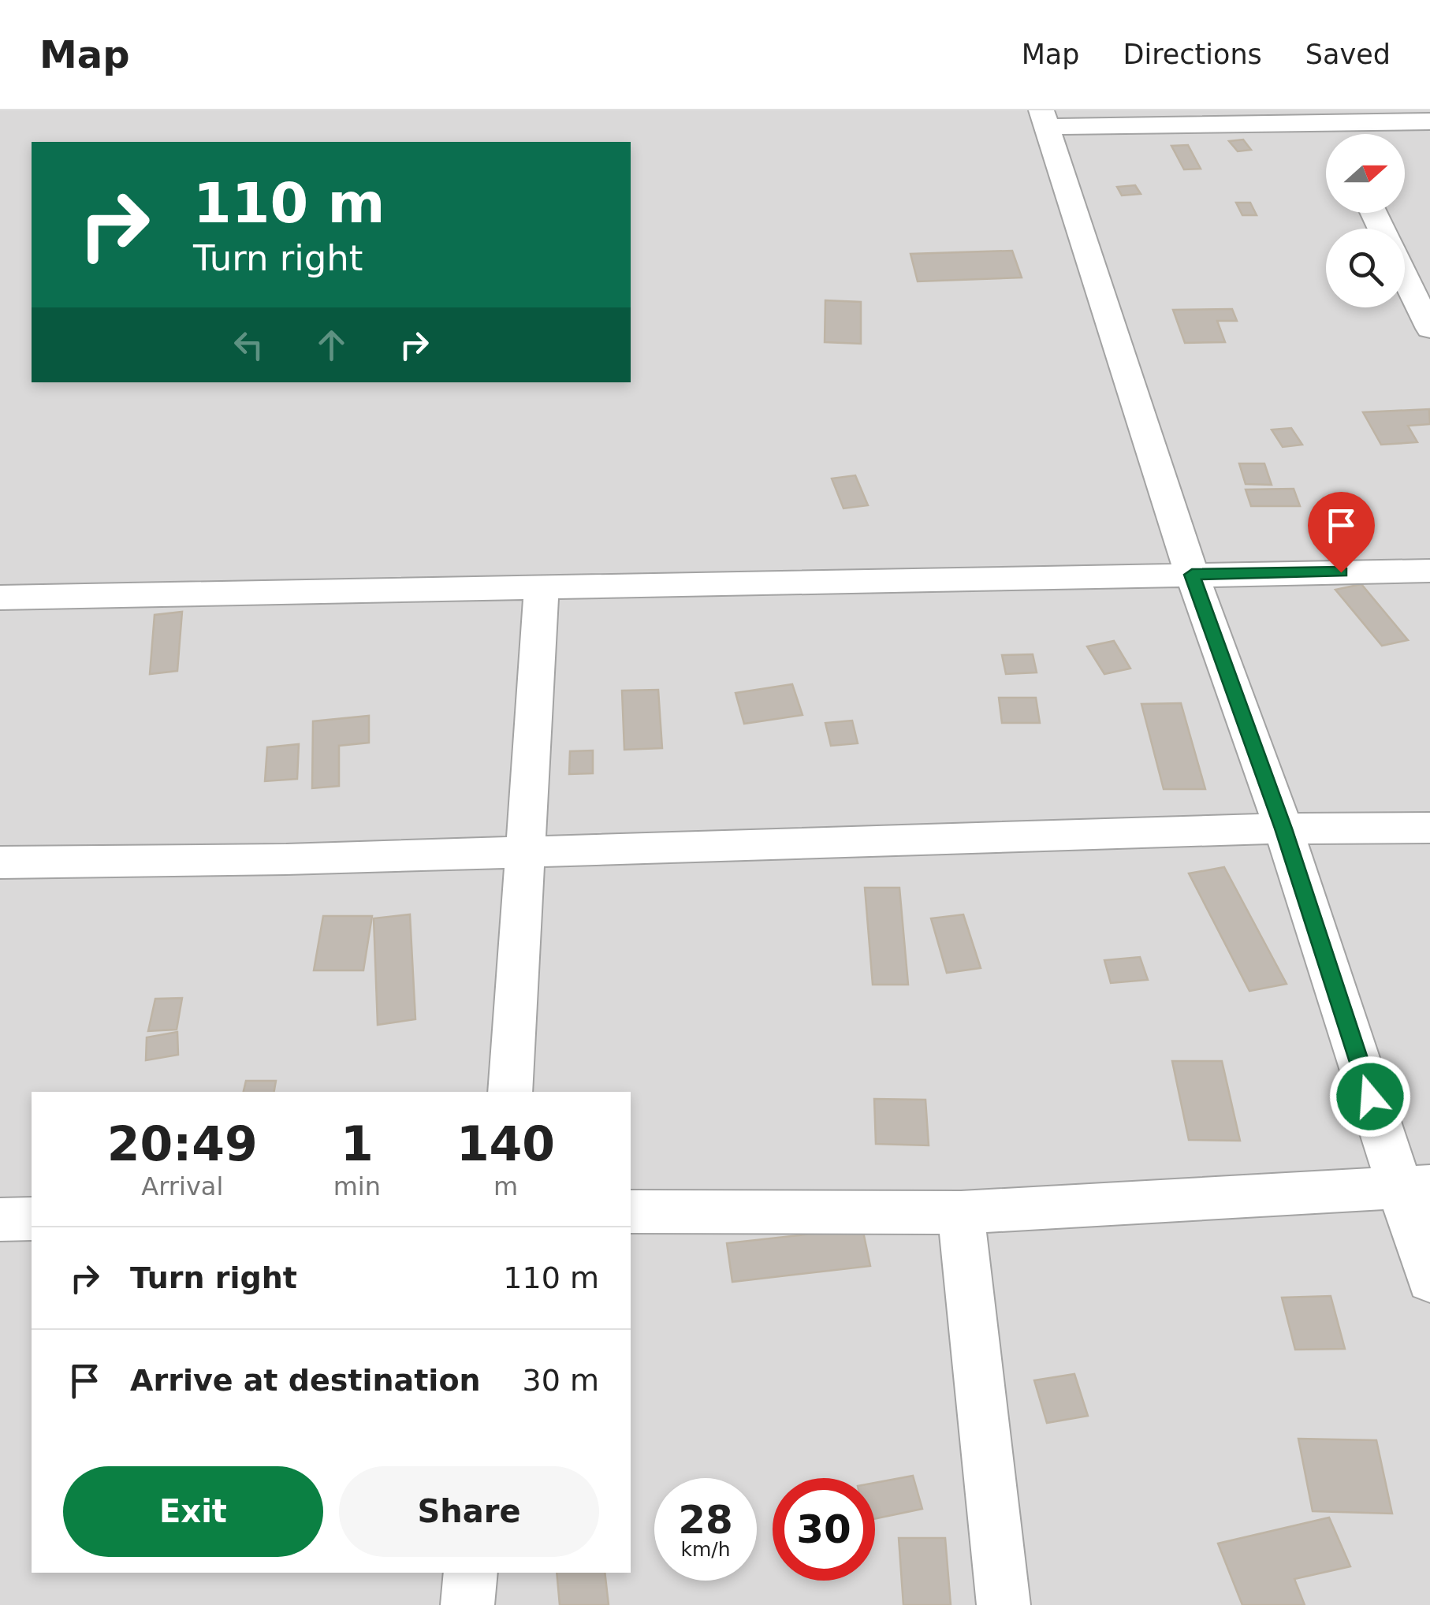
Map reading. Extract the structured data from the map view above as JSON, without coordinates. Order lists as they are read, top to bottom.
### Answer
{
  "north": "right",
  "page": {
    "header": "Map",
    "nav": ["Map", "Directions", "Saved"],
    "turn": ["110 m", "Turn right"],
    "eta": [
      "20:49",
      "Arrival",
      "1",
      "min",
      "140",
      "m"
    ],
    "list": [
      {
        "name": "Turn right",
        "value": "110 m"
      },
      {
        "name": "Arrive at destination",
        "value": "30 m"
      }
    ],
    "buttons": ["Exit", "Share"],
    "speed": "28 km/h",
    "limit": "30"
  }
}
